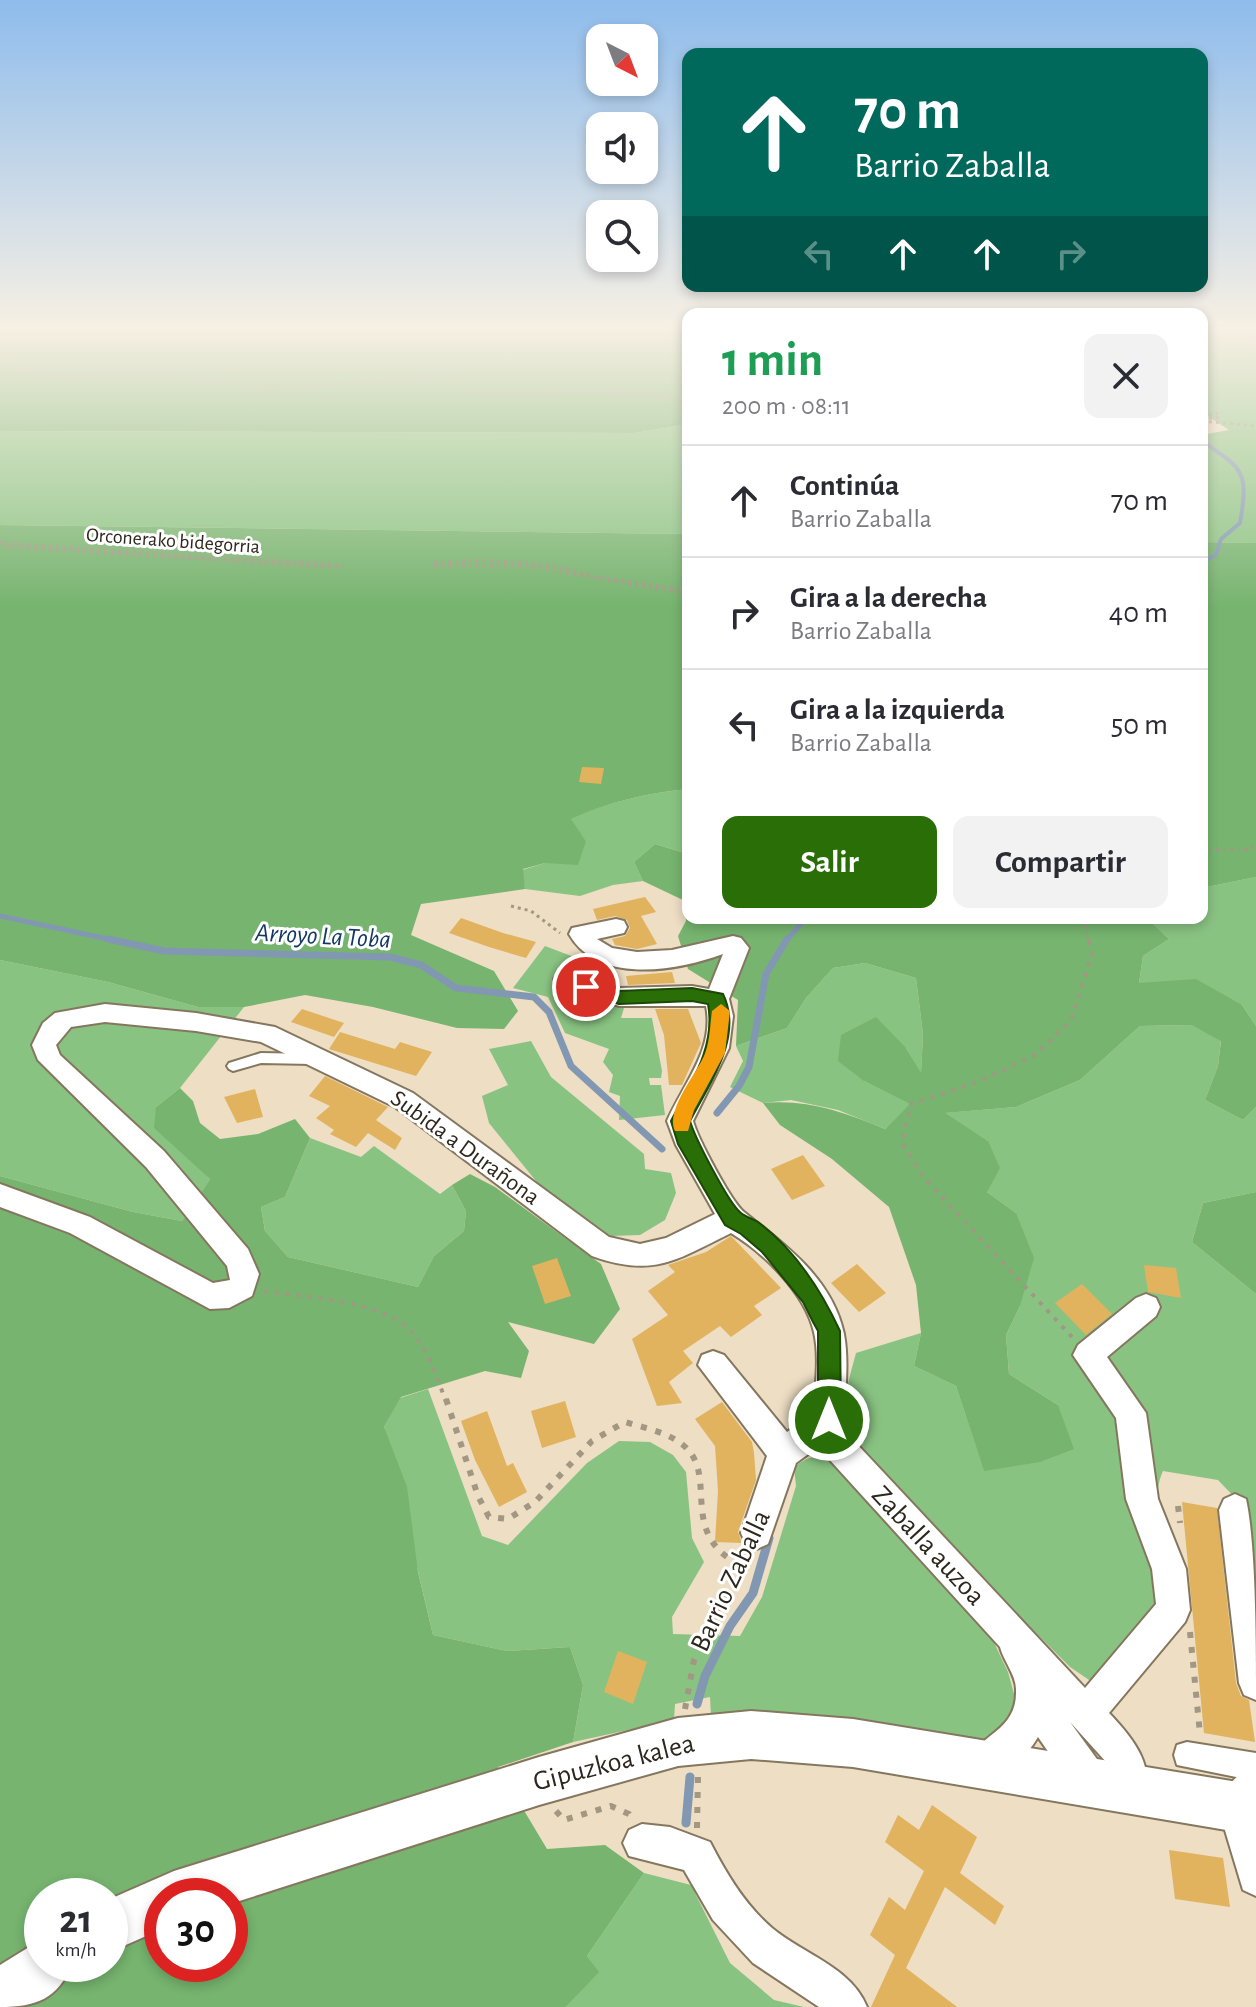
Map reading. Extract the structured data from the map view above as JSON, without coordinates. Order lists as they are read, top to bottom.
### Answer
{
  "streets": {
    "street": [
      "Subida a Durañona",
      "Zaballa auzoa",
      "Barrio Zaballa",
      "Gipuzkoa kalea"
    ]
  },
  "water": ["Arroyo La Toba"],
  "north": "bottom right",
  "page": {
    "turn": ["70 m", "Barrio Zaballa"],
    "heading": ["1 min", "200 m · 08:11"],
    "list": [
      {
        "name": "Continúa",
        "note": "Barrio Zaballa",
        "value": "70 m"
      },
      {
        "name": "Gira a la derecha",
        "note": "Barrio Zaballa",
        "value": "40 m"
      },
      {
        "name": "Gira a la izquierda",
        "note": "Barrio Zaballa",
        "value": "50 m"
      }
    ],
    "buttons": ["Salir", "Compartir"],
    "speed": "21 km/h",
    "limit": "30"
  }
}
